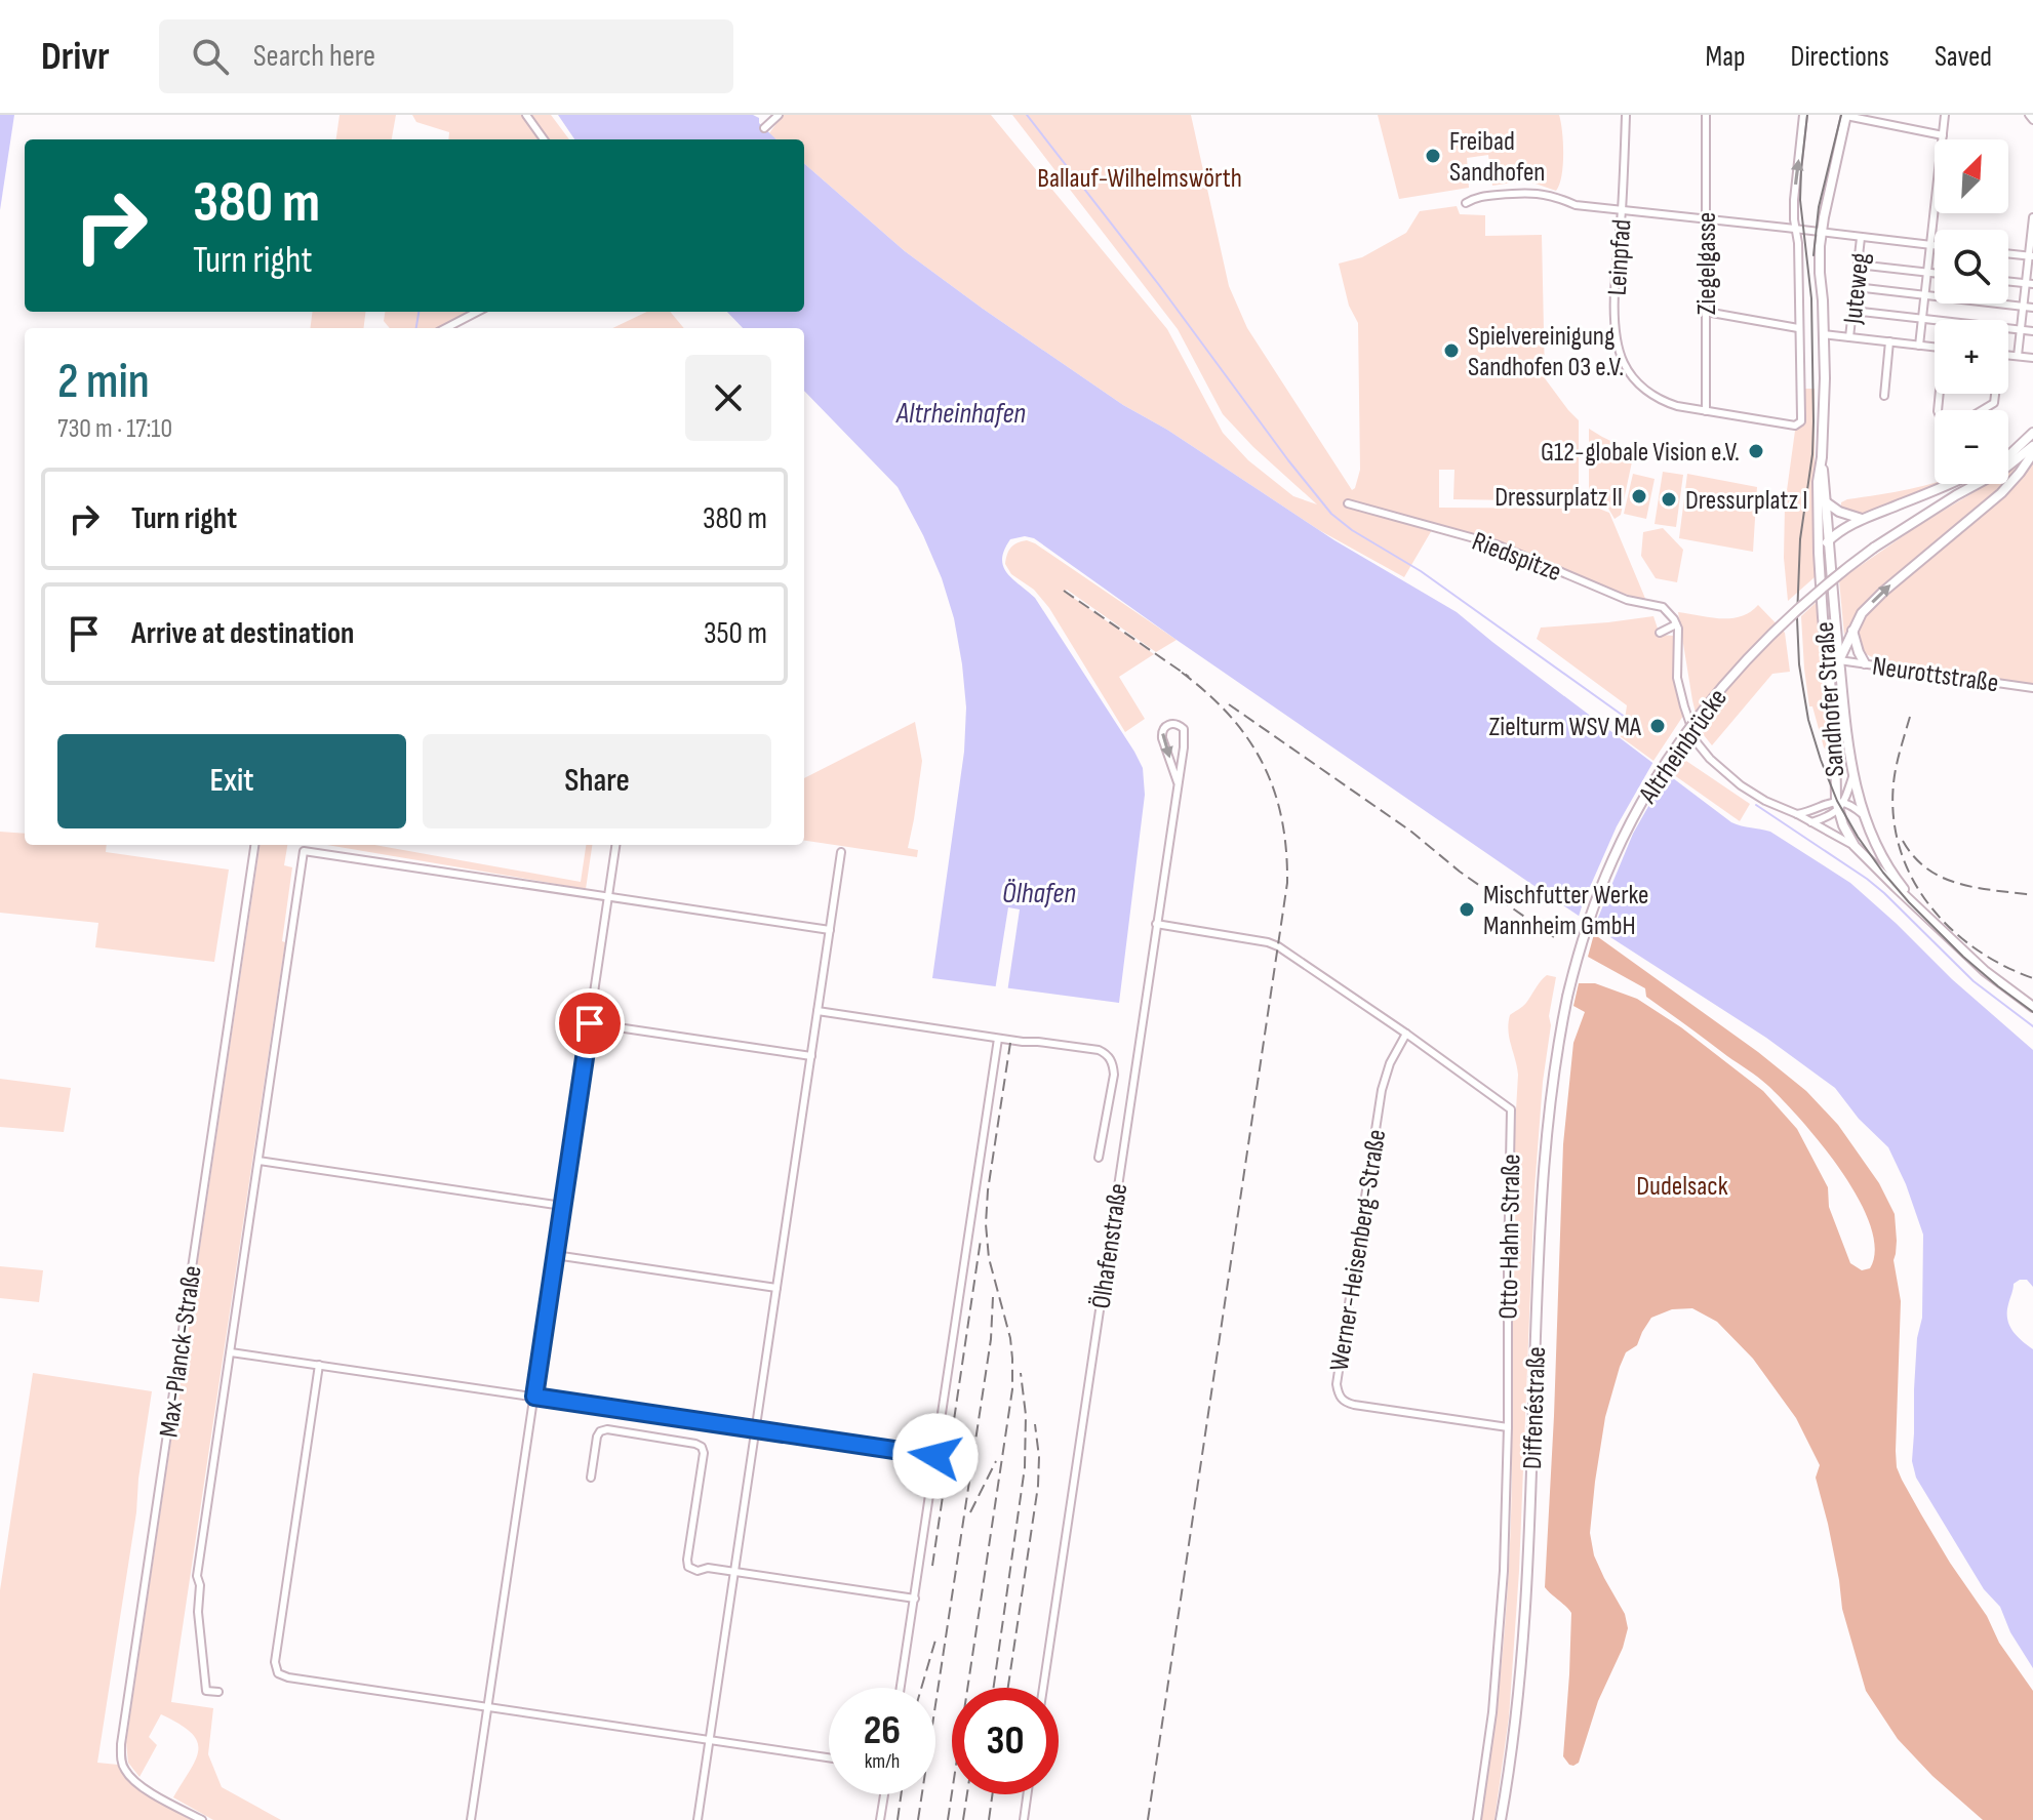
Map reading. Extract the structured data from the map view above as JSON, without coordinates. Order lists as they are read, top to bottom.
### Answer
{
  "streets": {
    "main road": ["Sandhofer Straße", "Altrheinbrücke", "Diffenéstraße"],
    "street": [
      "Leinpfad",
      "Ziegelgasse",
      "Juteweg",
      "Riedspitze",
      "Neurottstraße",
      "Otto-Hahn-Straße",
      "Ölhafenstraße",
      "Werner-Heisenberg-Straße",
      "Max-Planck-Straße"
    ]
  },
  "crossings": [
    ["Leinpfad", "Ziegelgasse"],
    ["Neurottstraße", "Sandhofer Straße"],
    ["Altrheinbrücke", "Diffenéstraße"],
    ["Otto-Hahn-Straße", "Ölhafenstraße"],
    ["Otto-Hahn-Straße", "Werner-Heisenberg-Straße"]
  ],
  "water": ["Altrheinhafen", "Ölhafen"],
  "parks": ["Ballauf-Wilhelmswörth", "Dudelsack"],
  "places": [
    "Freibad Sandhofen",
    "Spielvereinigung Sandhofen 03 e.V.",
    "G12-globale Vision e.V.",
    "Dressurplatz II",
    "Dressurplatz I",
    "Zielturm WSV MA",
    "Mischfutter Werke Mannheim GmbH"
  ],
  "north": "top right",
  "page": {
    "header": "Drivr",
    "search": "Search here",
    "nav": ["Map", "Directions", "Saved"],
    "map_buttons": ["+", "−"],
    "turn": ["380 m", "Turn right"],
    "heading": ["2 min", "730 m · 17:10"],
    "list": [
      {
        "name": "Turn right",
        "value": "380 m"
      },
      {
        "name": "Arrive at destination",
        "value": "350 m"
      }
    ],
    "buttons": ["Exit", "Share"],
    "speed": "26 km/h",
    "limit": "30"
  }
}
